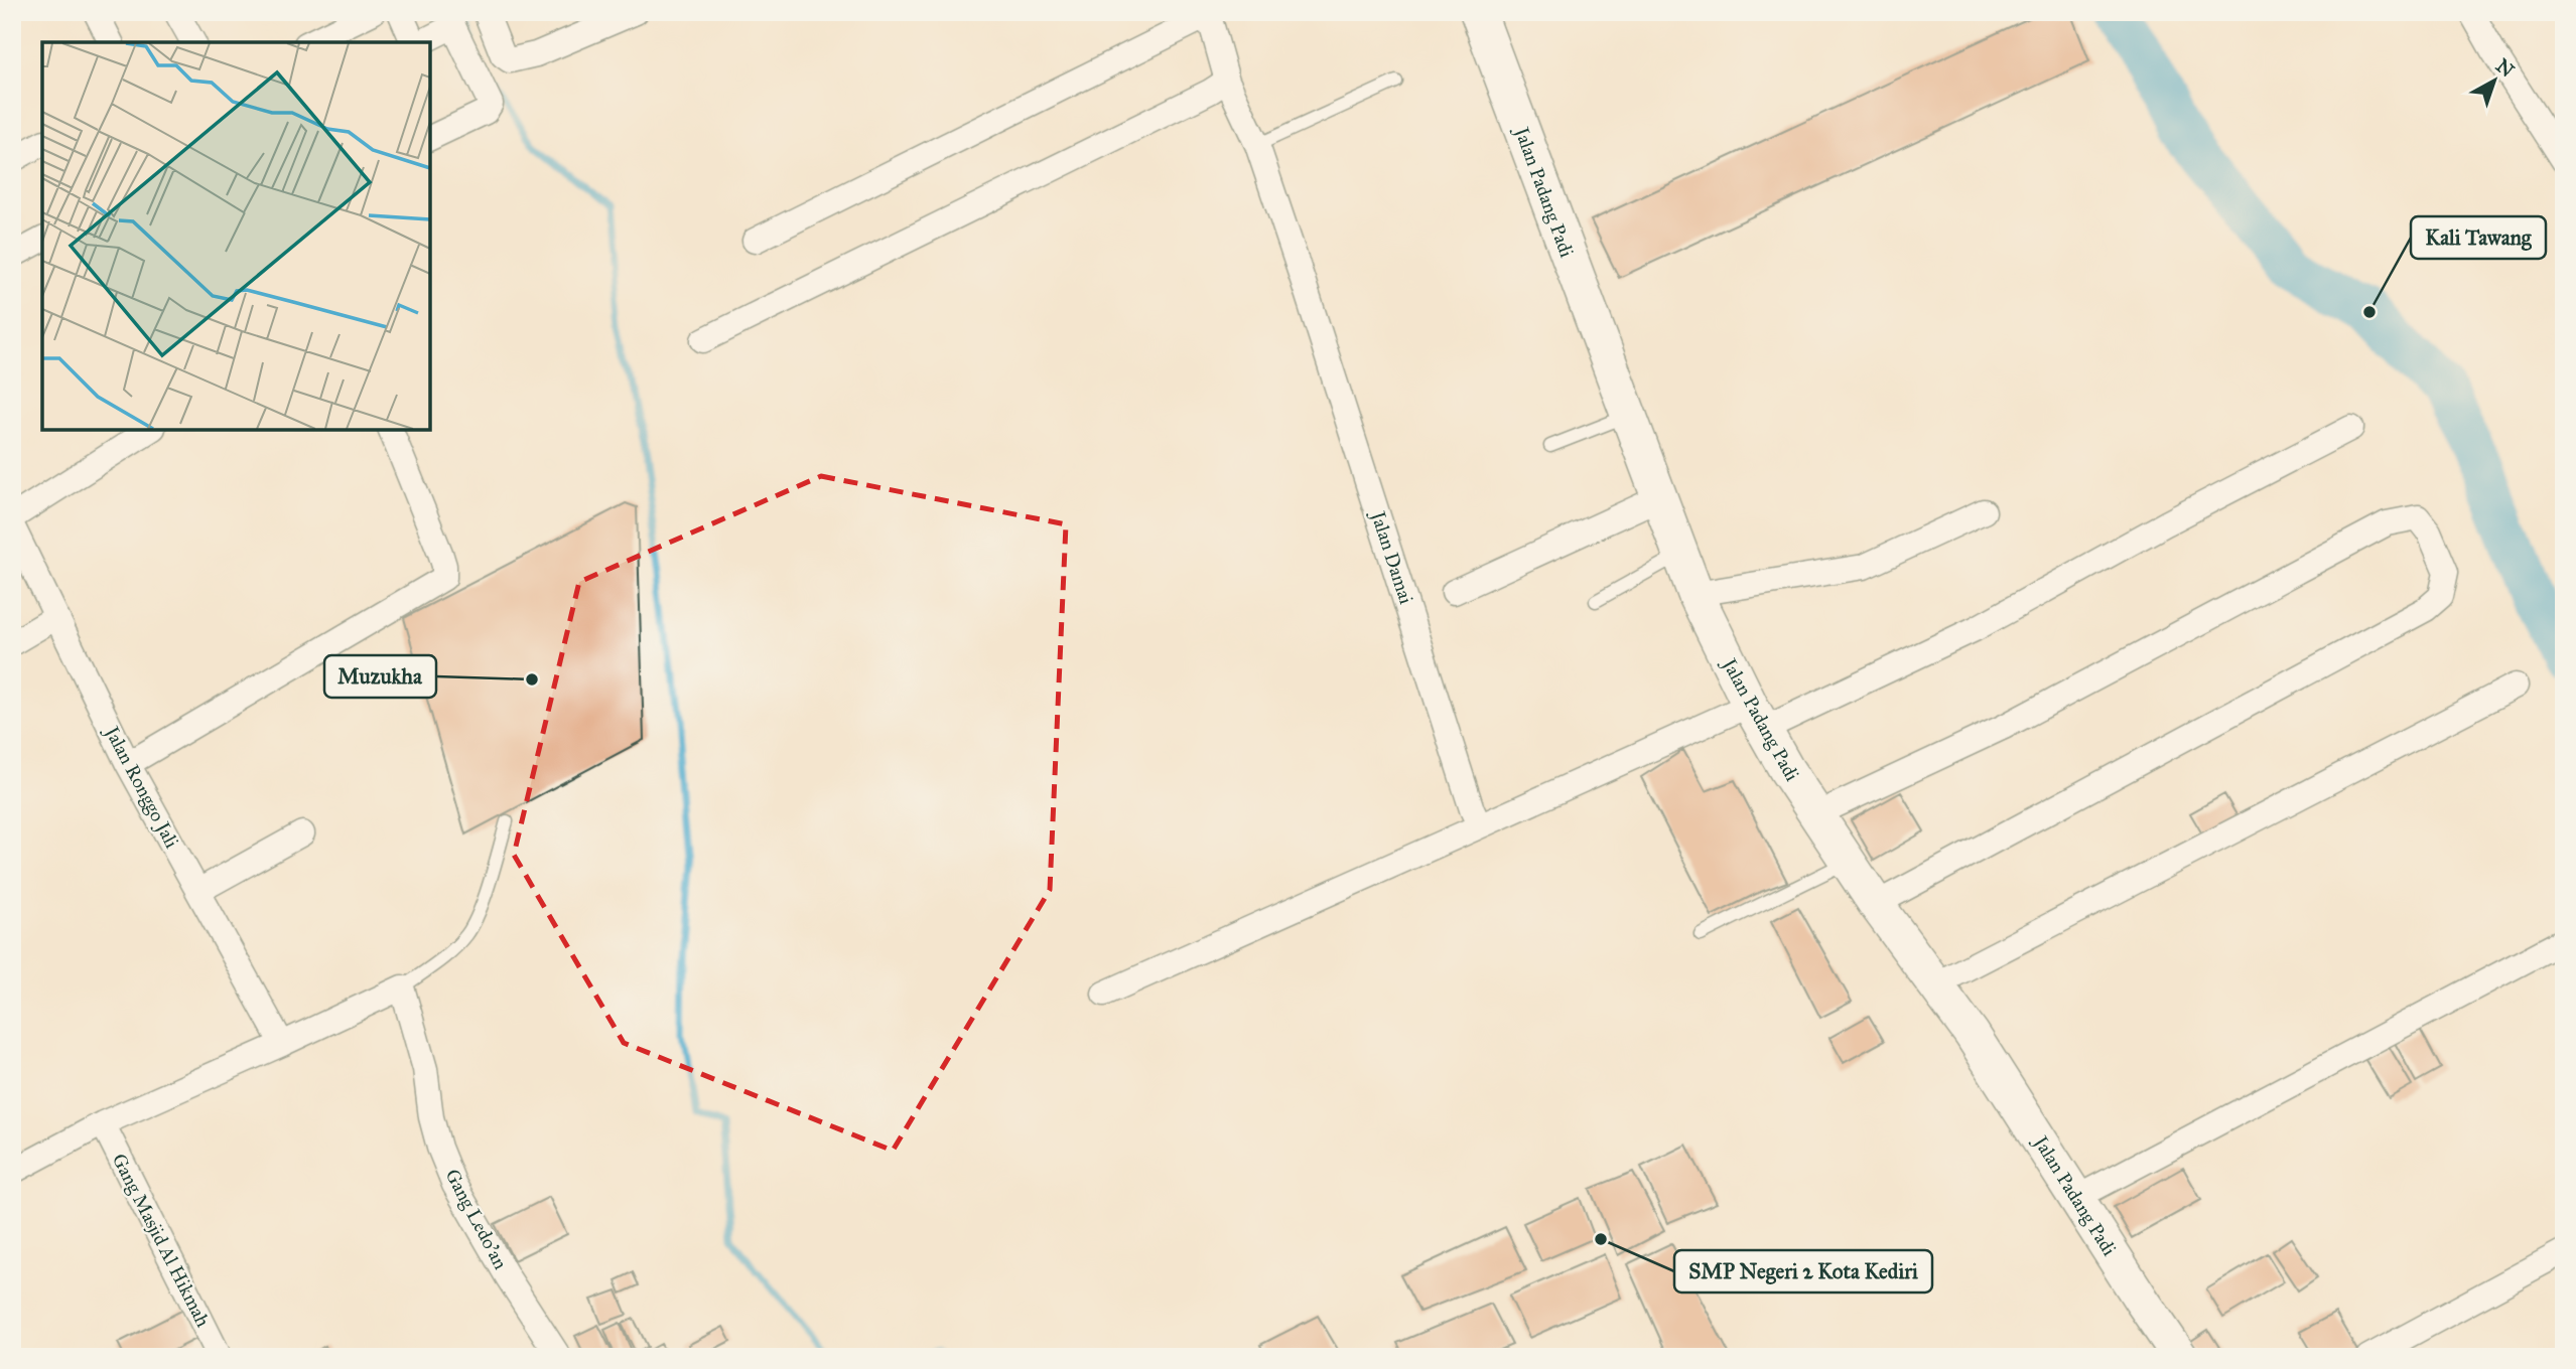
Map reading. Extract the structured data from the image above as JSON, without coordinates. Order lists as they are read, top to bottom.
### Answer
{
  "streets": {
    "main road": ["Jalan Padang Padi"],
    "street": [
      "Jalan Damai",
      "Jalan Ronggo Jali",
      "Gang Ledo'an",
      "Gang Masjid Al Hikmah"
    ]
  },
  "places": ["Kali Tawang", "Muzukha", "SMP Negeri 2 Kota Kediri"],
  "north": "top right"
}
